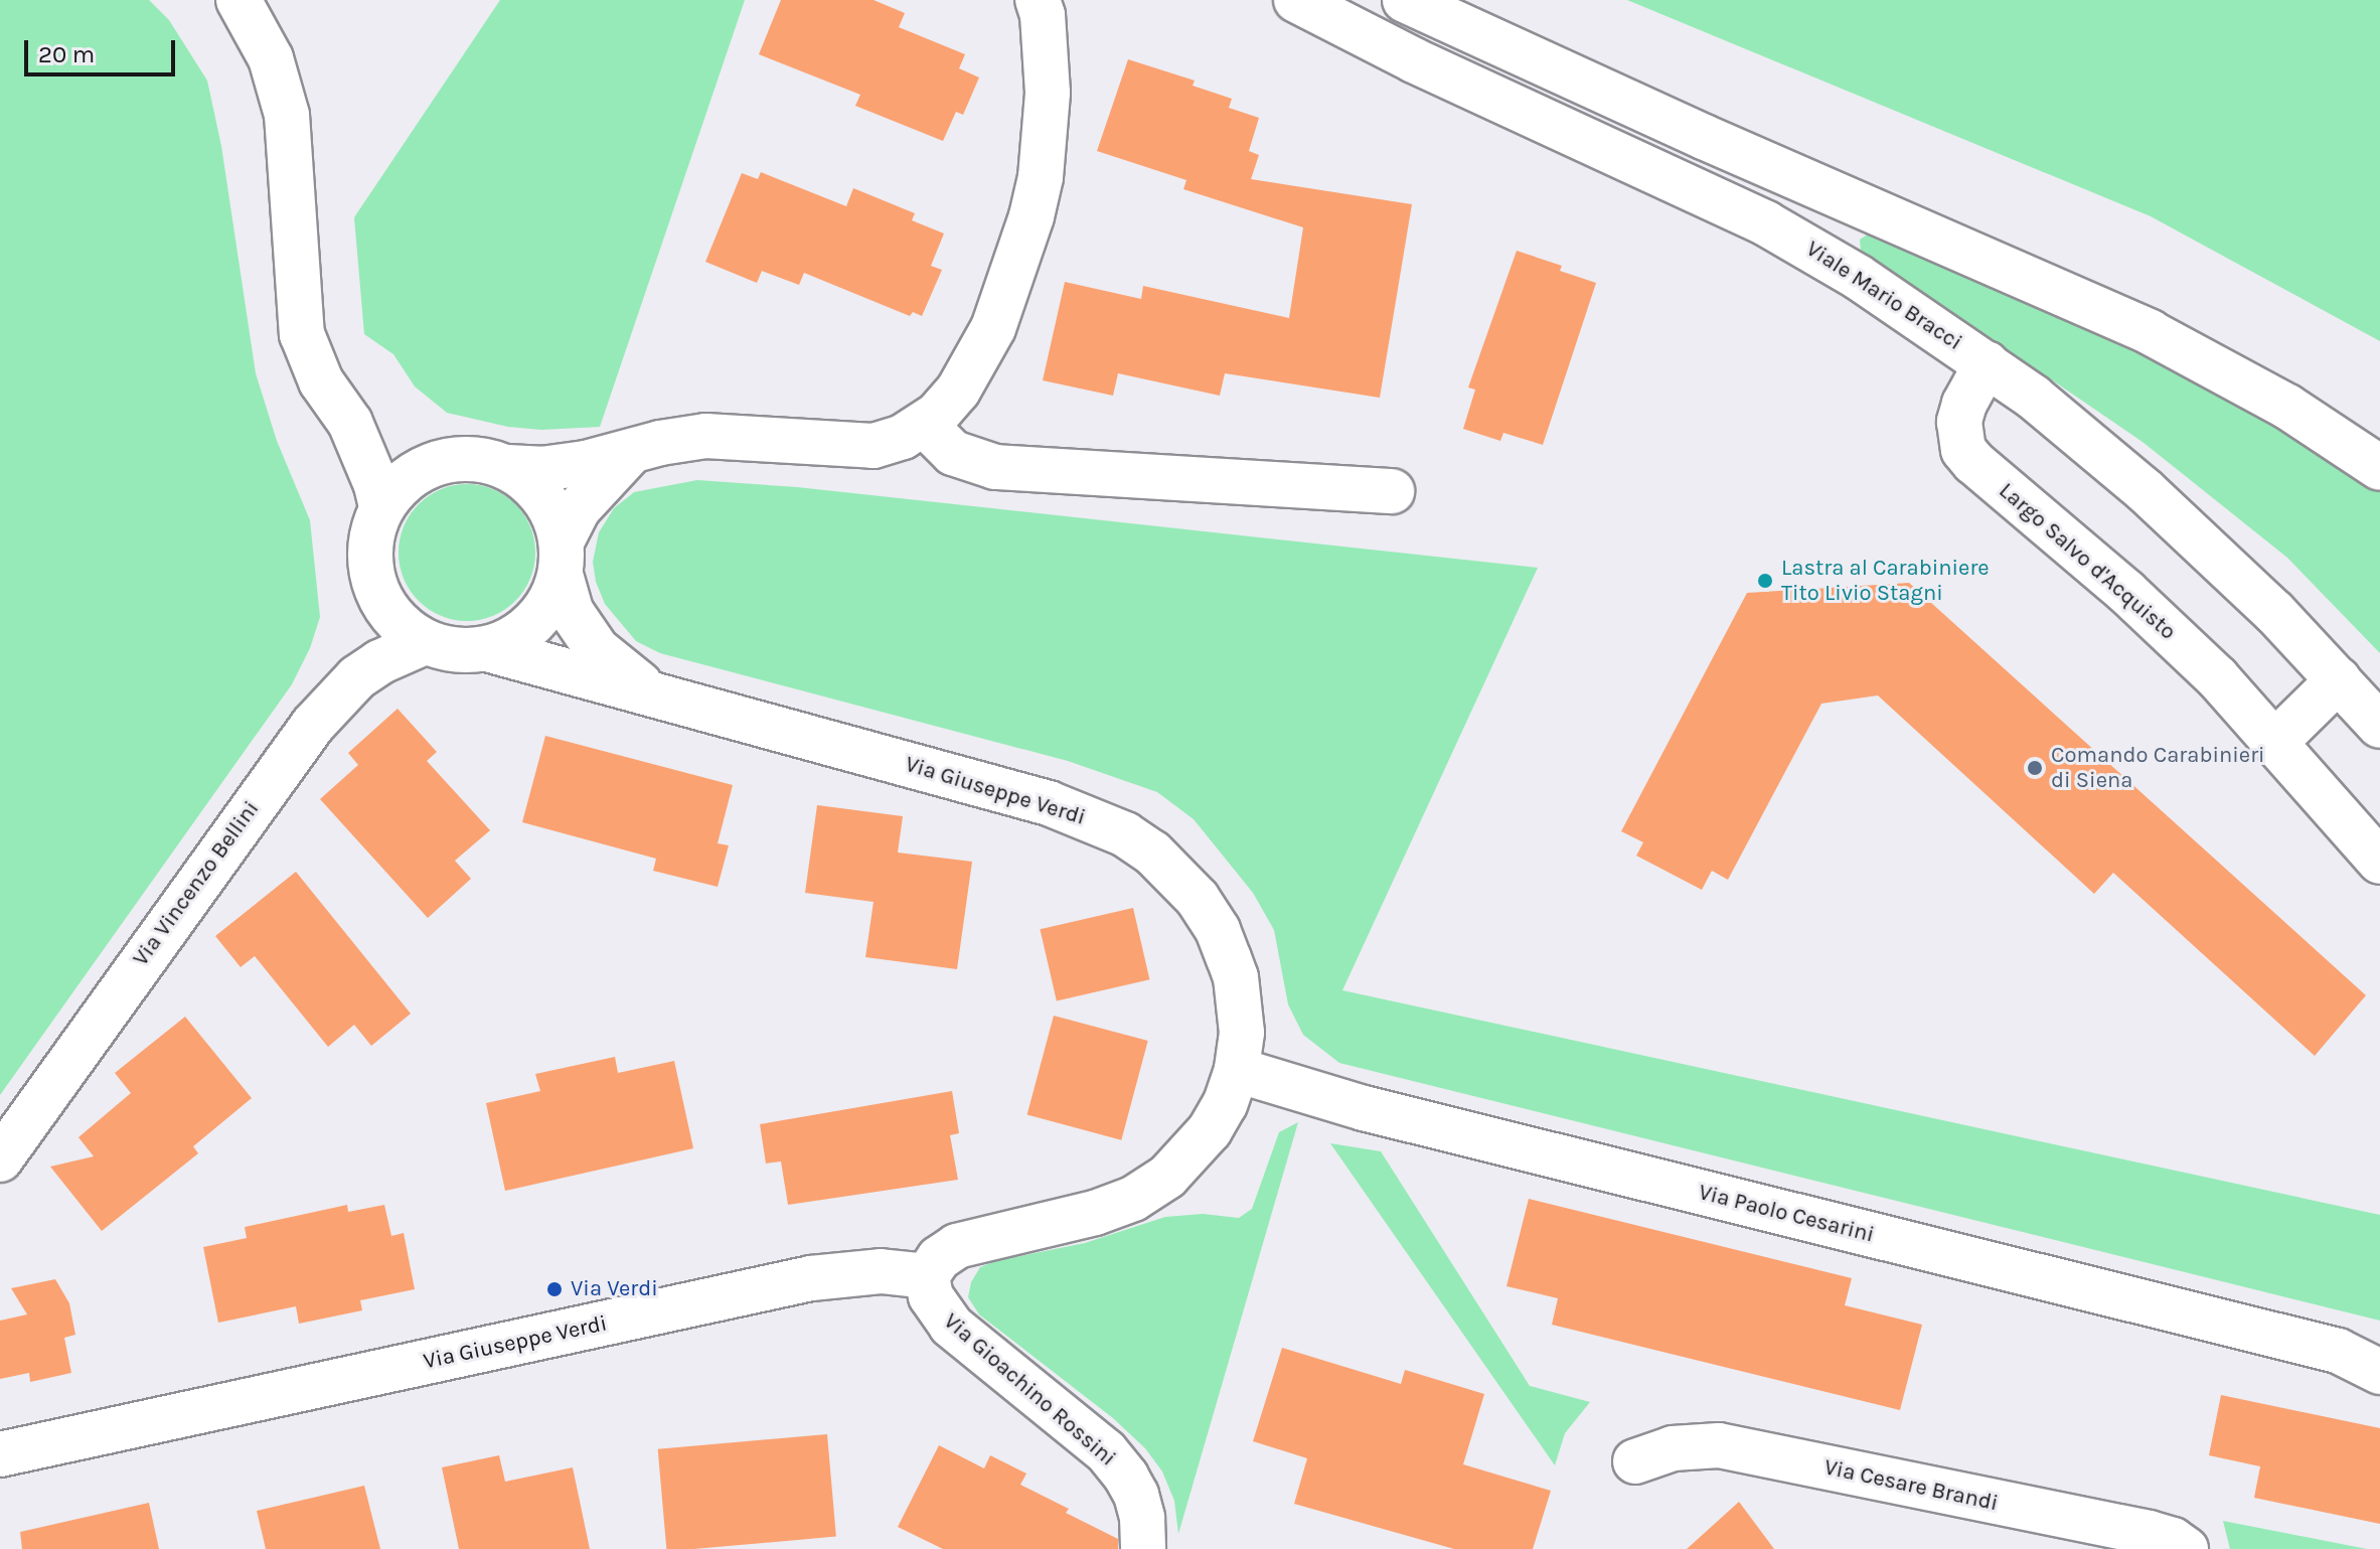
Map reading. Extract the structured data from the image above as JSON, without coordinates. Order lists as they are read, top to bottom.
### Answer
{
  "streets": {
    "street": [
      "Viale Mario Bracci",
      "Largo Salvo d'Acquisto",
      "Via Giuseppe Verdi",
      "Via Vincenzo Bellini",
      "Via Paolo Cesarini",
      "Via Gioachino Rossini",
      "Via Cesare Brandi"
    ]
  },
  "crossings": [
    ["Viale Mario Bracci", "Largo Salvo d'Acquisto"],
    ["Via Giuseppe Verdi", "Via Vincenzo Bellini"],
    ["Via Giuseppe Verdi", "Via Paolo Cesarini"],
    ["Via Giuseppe Verdi", "Via Gioachino Rossini"]
  ],
  "places": ["Lastra al Carabiniere Tito Livio Stagni", "Comando Carabinieri di Siena", "Via Verdi"],
  "scale_bar": "20 m"
}
